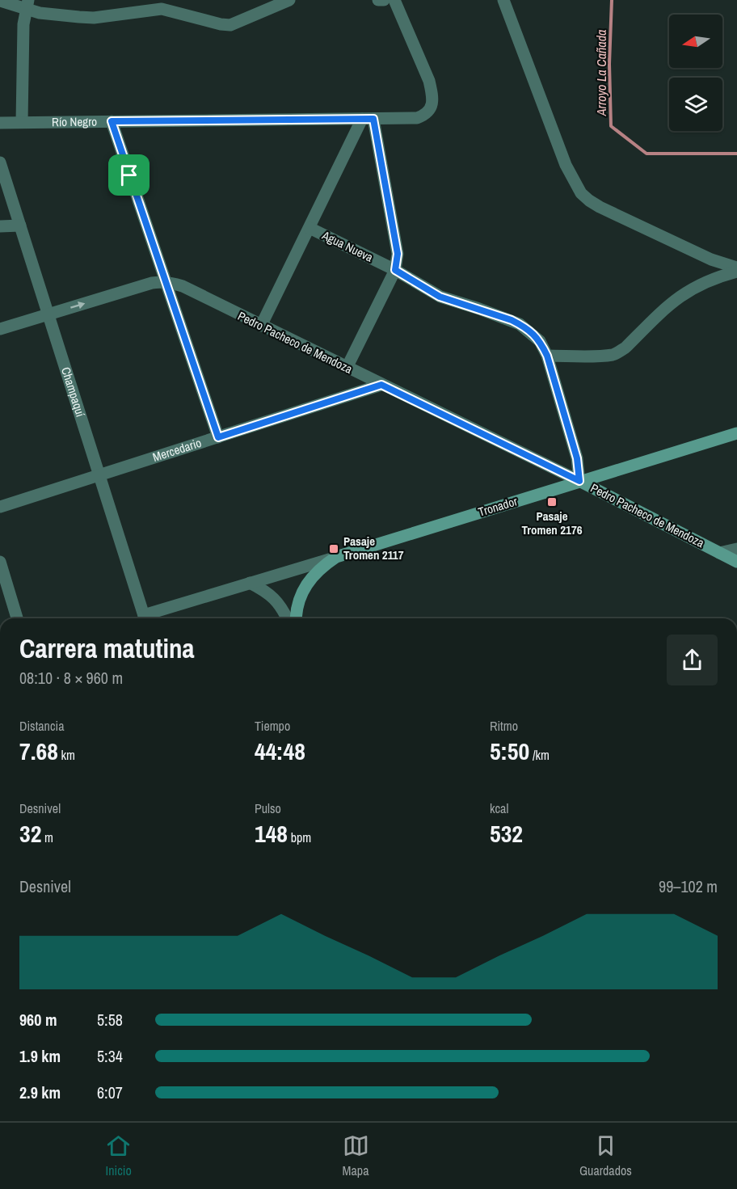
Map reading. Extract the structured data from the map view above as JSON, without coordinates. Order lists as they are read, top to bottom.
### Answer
{
  "streets": {
    "main road": ["Pedro Pacheco de Mendoza", "Tronador"],
    "street": [
      "Río Negro",
      "Agua Nueva",
      "Champaquí",
      "Mercedario"
    ]
  },
  "crossings": [
    ["Agua Nueva", "Pedro Pacheco de Mendoza"],
    ["Agua Nueva", "Tronador"],
    ["Pedro Pacheco de Mendoza", "Mercedario"],
    ["Pedro Pacheco de Mendoza", "Tronador"],
    ["Champaquí", "Mercedario"]
  ],
  "water": ["Arroyo La Cañada"],
  "places": {
    "transit": ["Pasaje Tromen 2176", "Pasaje Tromen 2117"]
  },
  "north": "left",
  "page": {
    "heading": ["Carrera matutina", "08:10 · 8 × 960 m"],
    "stats": [
      ["Distancia", "7.68 km"],
      ["Tiempo", "44:48"],
      ["Ritmo", "5:50 /km"],
      ["Desnivel", "32 m"],
      ["Pulso", "148 bpm"],
      ["kcal", "532"]
    ],
    "chart": ["Desnivel", "99–102 m"],
    "list": [
      {
        "name": "960 m",
        "note": "5:58"
      },
      {
        "name": "1.9 km",
        "note": "5:34"
      },
      {
        "name": "2.9 km",
        "note": "6:07"
      }
    ],
    "tabs": ["Inicio", "Mapa", "Guardados"]
  }
}
